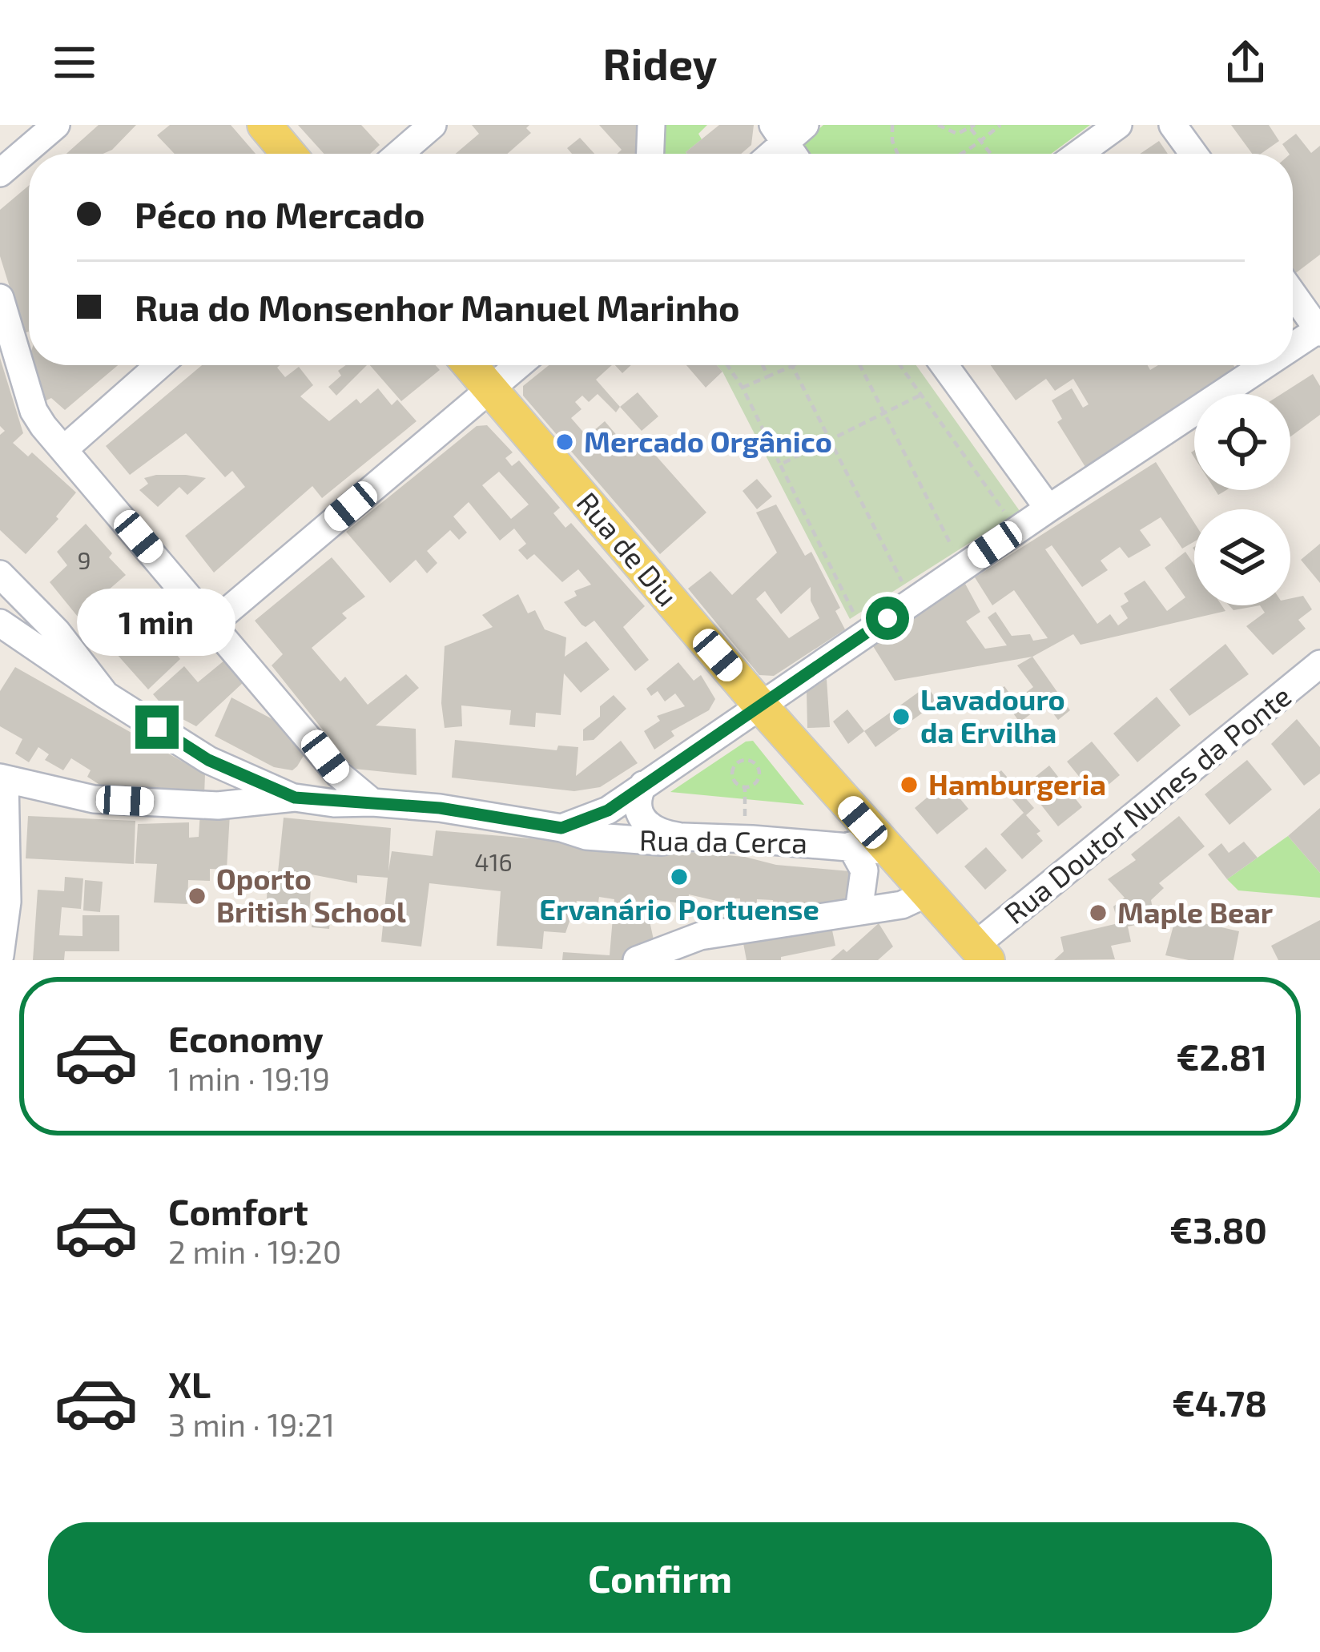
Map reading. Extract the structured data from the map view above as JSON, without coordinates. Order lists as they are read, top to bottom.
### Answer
{
  "streets": {
    "main road": ["Rua de Diu"],
    "street": ["Rua Doutor Nunes da Ponte", "Rua da Cerca"]
  },
  "crossings": [
    ["Rua de Diu", "Rua Doutor Nunes da Ponte"],
    ["Rua de Diu", "Rua da Cerca"]
  ],
  "places": [
    "Mercado Orgânico",
    "Lavadouro da Ervilha",
    "Hamburgeria",
    "Ervanário Portuense",
    "Oporto British School",
    "Maple Bear"
  ],
  "house_numbers": ["9", "416"],
  "page": {
    "header": "Ridey",
    "banner": ["Péco no Mercado", "Rua do Monsenhor Manuel Marinho"],
    "bubble": "1 min",
    "list": [
      {
        "name": "Economy",
        "note": "1 min · 19:19",
        "value": "€2.81"
      },
      {
        "name": "Comfort",
        "note": "2 min · 19:20",
        "value": "€3.80"
      },
      {
        "name": "XL",
        "note": "3 min · 19:21",
        "value": "€4.78"
      }
    ],
    "buttons": "Confirm"
  }
}
